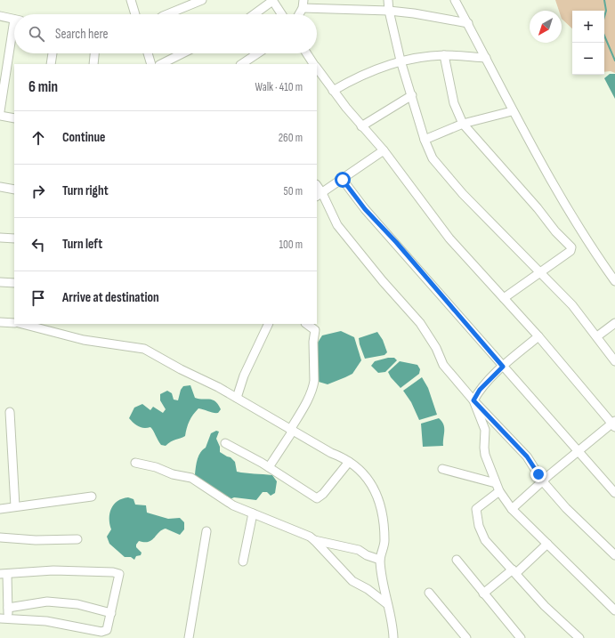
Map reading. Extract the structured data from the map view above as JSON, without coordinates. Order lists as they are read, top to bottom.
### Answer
{
  "north": "bottom left",
  "page": {
    "map_buttons": ["+", "−"],
    "search": "Search here",
    "heading": ["6 min", "Walk · 410 m"],
    "list": [
      ["Continue", "260 m"],
      ["Turn right", "50 m"],
      ["Turn left", "100 m"],
      "Arrive at destination"
    ]
  }
}
